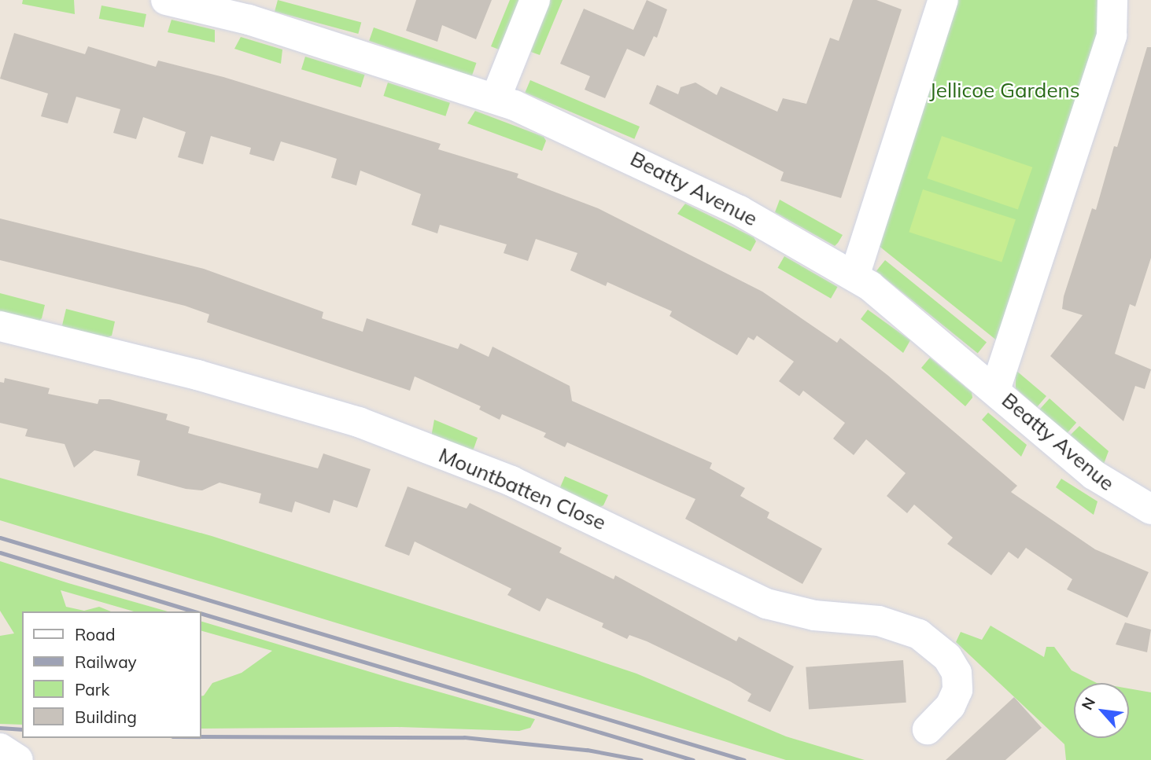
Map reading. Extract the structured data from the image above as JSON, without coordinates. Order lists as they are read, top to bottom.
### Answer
{
  "streets": {
    "street": ["Beatty Avenue", "Mountbatten Close"]
  },
  "parks": ["Jellicoe Gardens"],
  "legend": [
    "Road",
    "Railway",
    "Park",
    "Building"
  ],
  "north": "top left"
}
